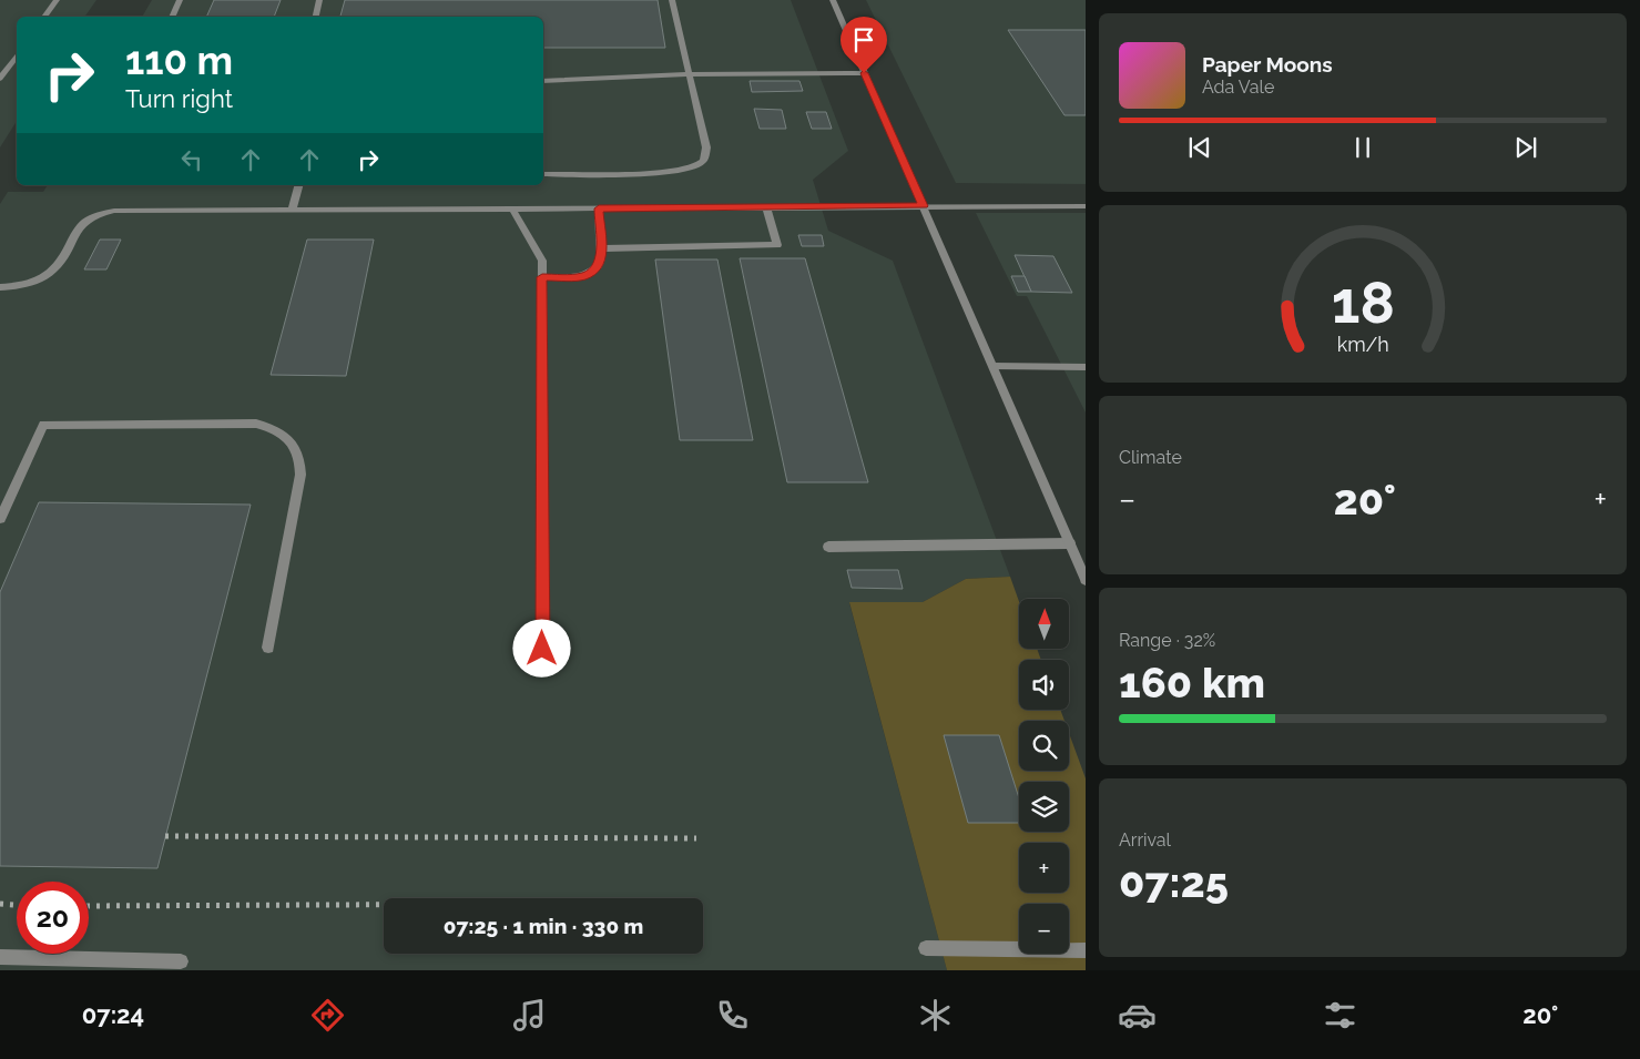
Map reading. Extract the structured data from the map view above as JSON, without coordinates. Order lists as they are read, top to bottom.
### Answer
{
  "north": "top",
  "page": {
    "turn": ["110 m", "Turn right"],
    "song": ["Paper Moons", "Ada Vale"],
    "tile": [
      "Climate",
      ["Range · 32%", "160 km"],
      ["Arrival", "07:25"]
    ],
    "heat": ["−", "20°", "+"],
    "map_buttons": ["+", "−"],
    "limit": "20",
    "trip": "07:25 · 1 min · 330 m",
    "tabs": ["07:24", "20°"],
    "gauge": ["18", "km/h"]
  }
}
